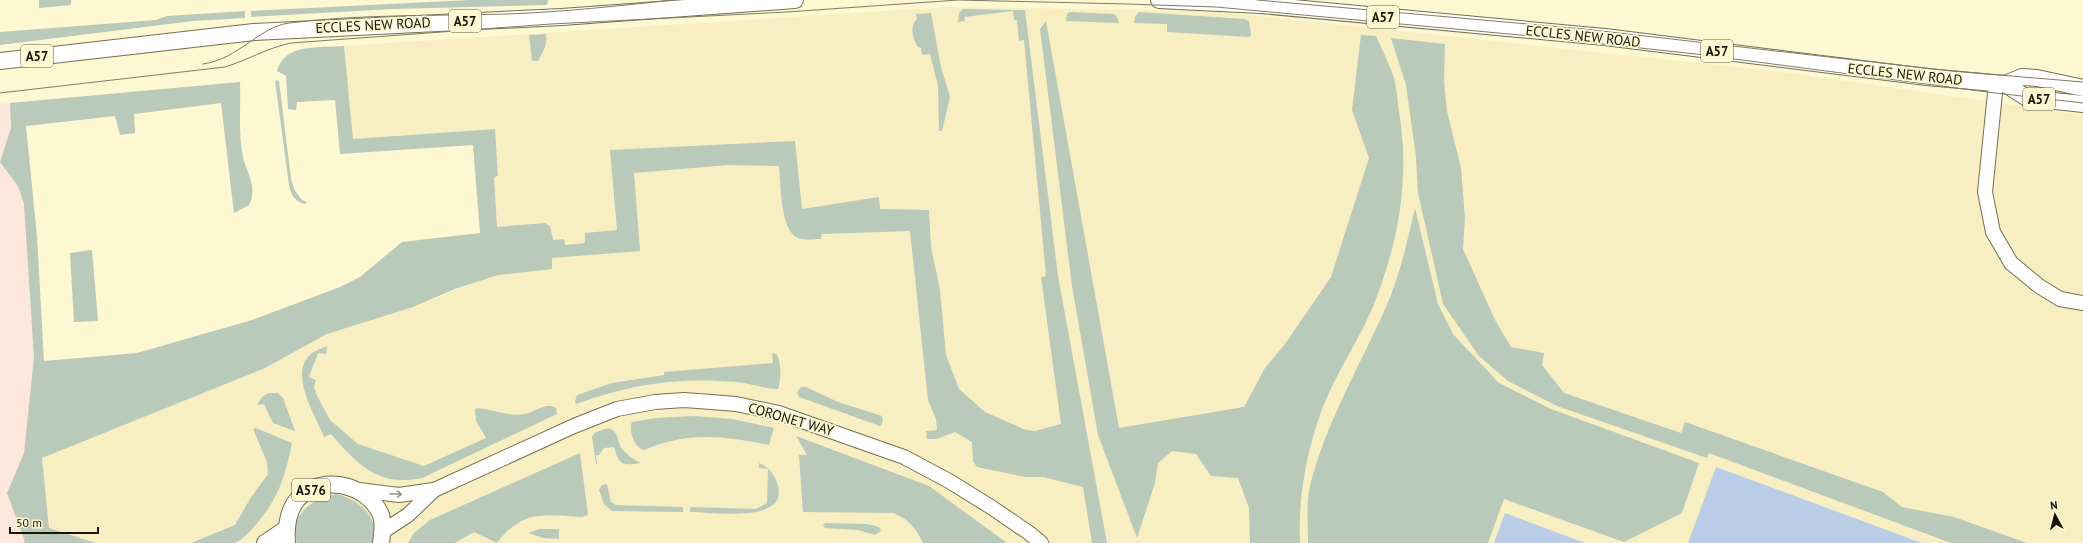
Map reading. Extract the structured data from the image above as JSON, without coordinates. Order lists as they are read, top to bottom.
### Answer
{
  "streets": {
    "main road": ["A57", "ECCLES NEW ROAD", "A576"],
    "street": ["CORONET WAY"]
  },
  "scale_bar": "50 m",
  "north": "top"
}
